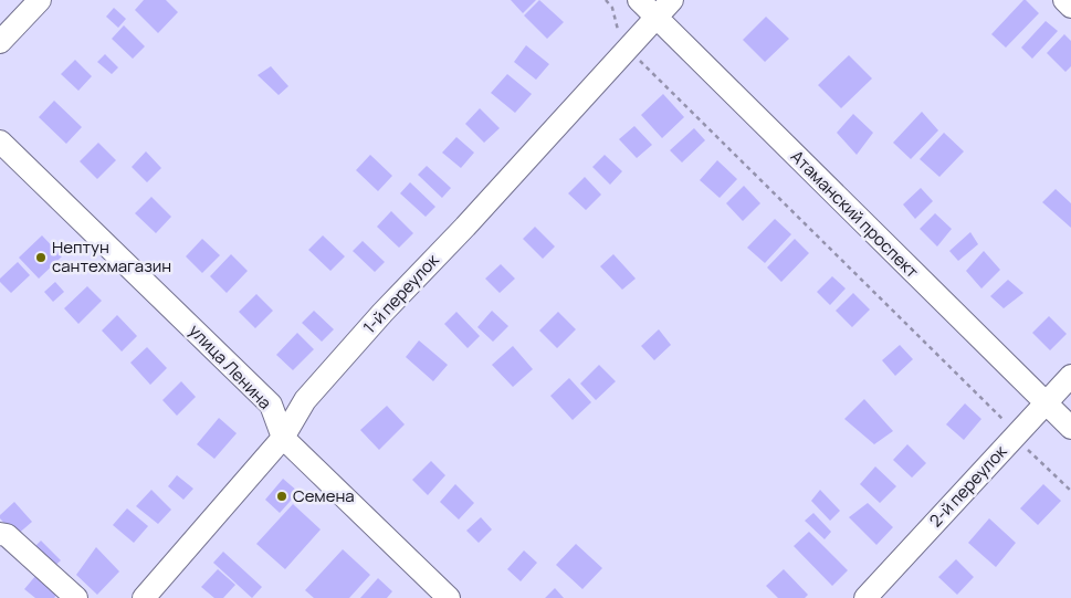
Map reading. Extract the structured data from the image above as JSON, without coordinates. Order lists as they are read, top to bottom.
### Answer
{
  "streets": {
    "street": [
      "Атаманский проспект",
      "1-й переулок",
      "улица Ленина",
      "2-й переулок"
    ]
  },
  "crossings": [
    ["Атаманский проспект", "1-й переулок"],
    ["Атаманский проспект", "2-й переулок"],
    ["1-й переулок", "улица Ленина"]
  ],
  "places": ["Нептун сантехмагазин", "Семена"]
}
